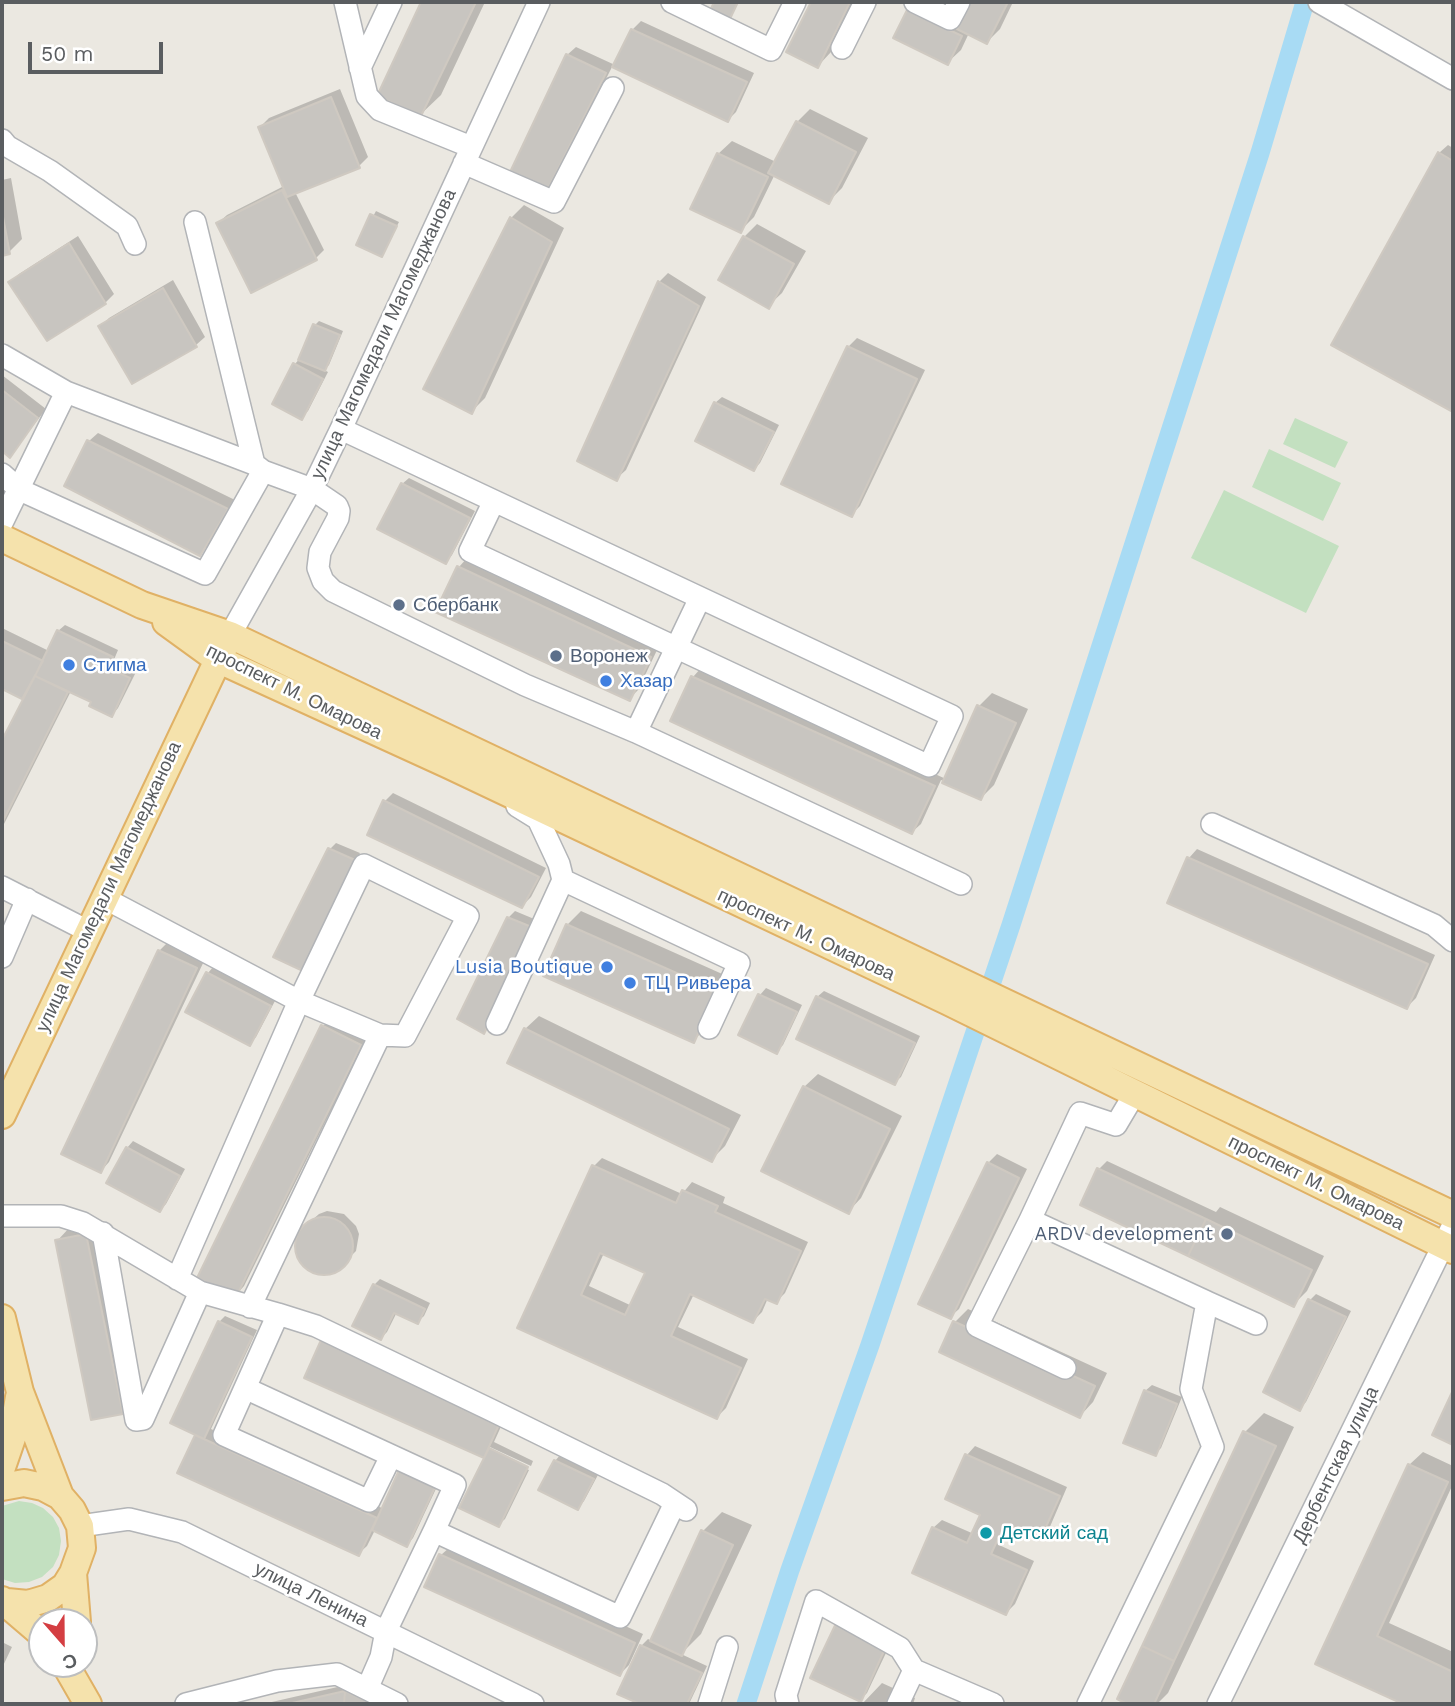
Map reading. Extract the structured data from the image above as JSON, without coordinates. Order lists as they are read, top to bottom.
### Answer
{
  "streets": {
    "main road": ["улица Магомедали Магомеджановa", "проспект М. Омарова", "улица Магомедали Магомеджанова"],
    "street": ["Дербентская улица", "улица Ленина"]
  },
  "crossings": [
    ["улица Магомедали Магомеджановa", "проспект М. Омарова"],
    ["улица Магомедали Магомеджановa", "улица Магомедали Магомеджанова"],
    ["проспект М. Омарова", "улица Магомедали Магомеджанова"],
    ["проспект М. Омарова", "Дербентская улица"]
  ],
  "places": [
    "Сбербанк",
    "Воронеж",
    "Стигма",
    "Хазар",
    "Lusia Boutique",
    "ТЦ Ривьера",
    "ARDV development",
    "Детский сад"
  ],
  "scale_bar": "50 m",
  "north": "bottom"
}
